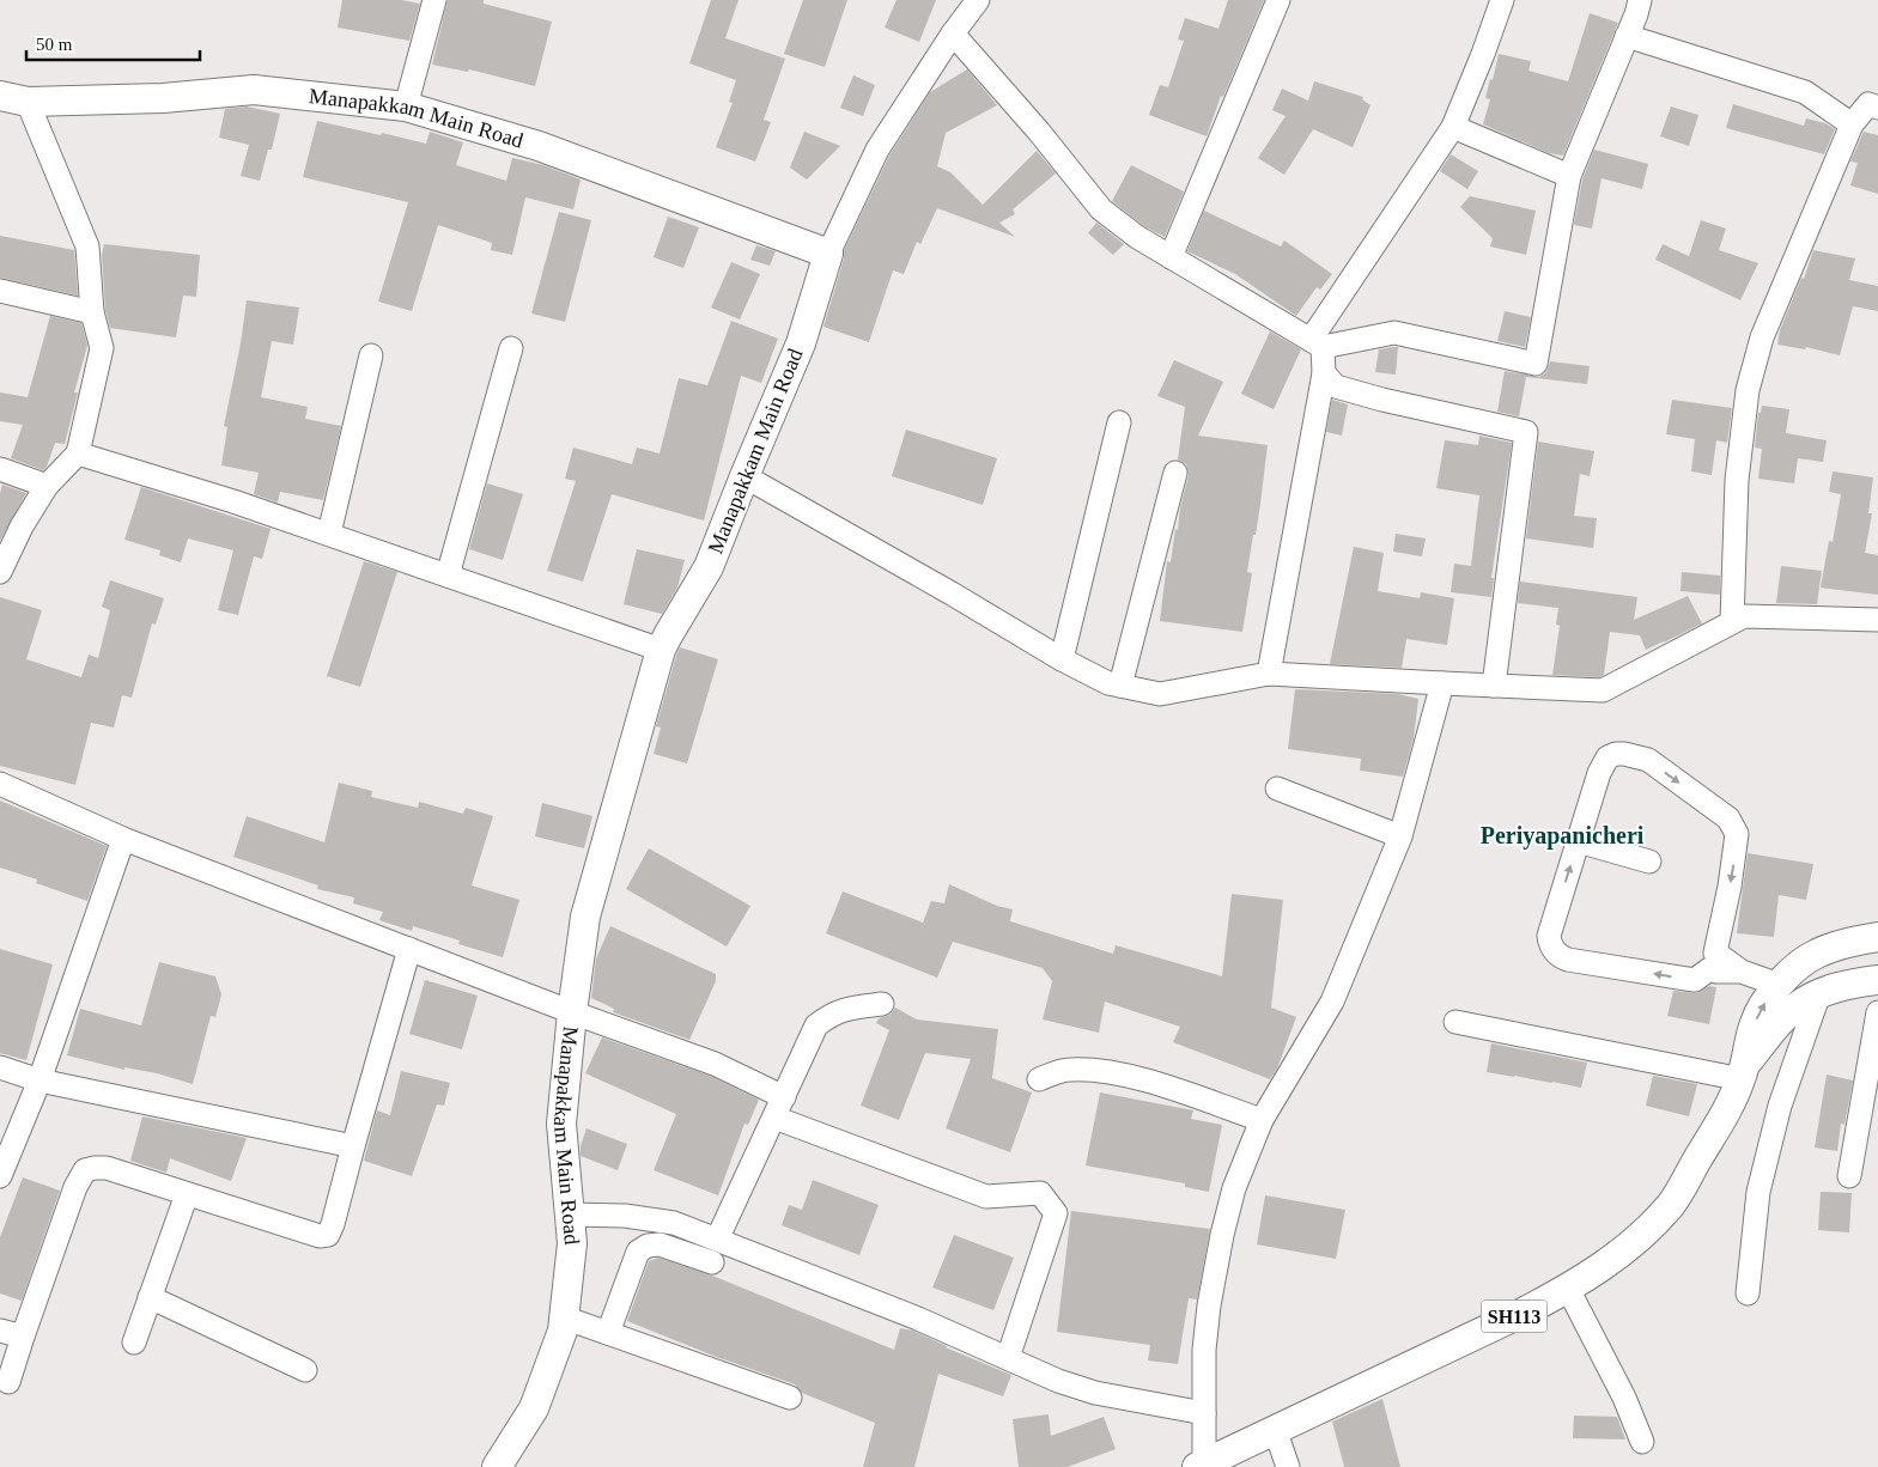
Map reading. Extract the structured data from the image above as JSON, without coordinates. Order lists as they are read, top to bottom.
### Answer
{
  "streets": {
    "main road": ["Manapakkam Main Road", "SH113"]
  },
  "districts": ["Periyapanicheri"],
  "scale_bar": "50 m"
}
